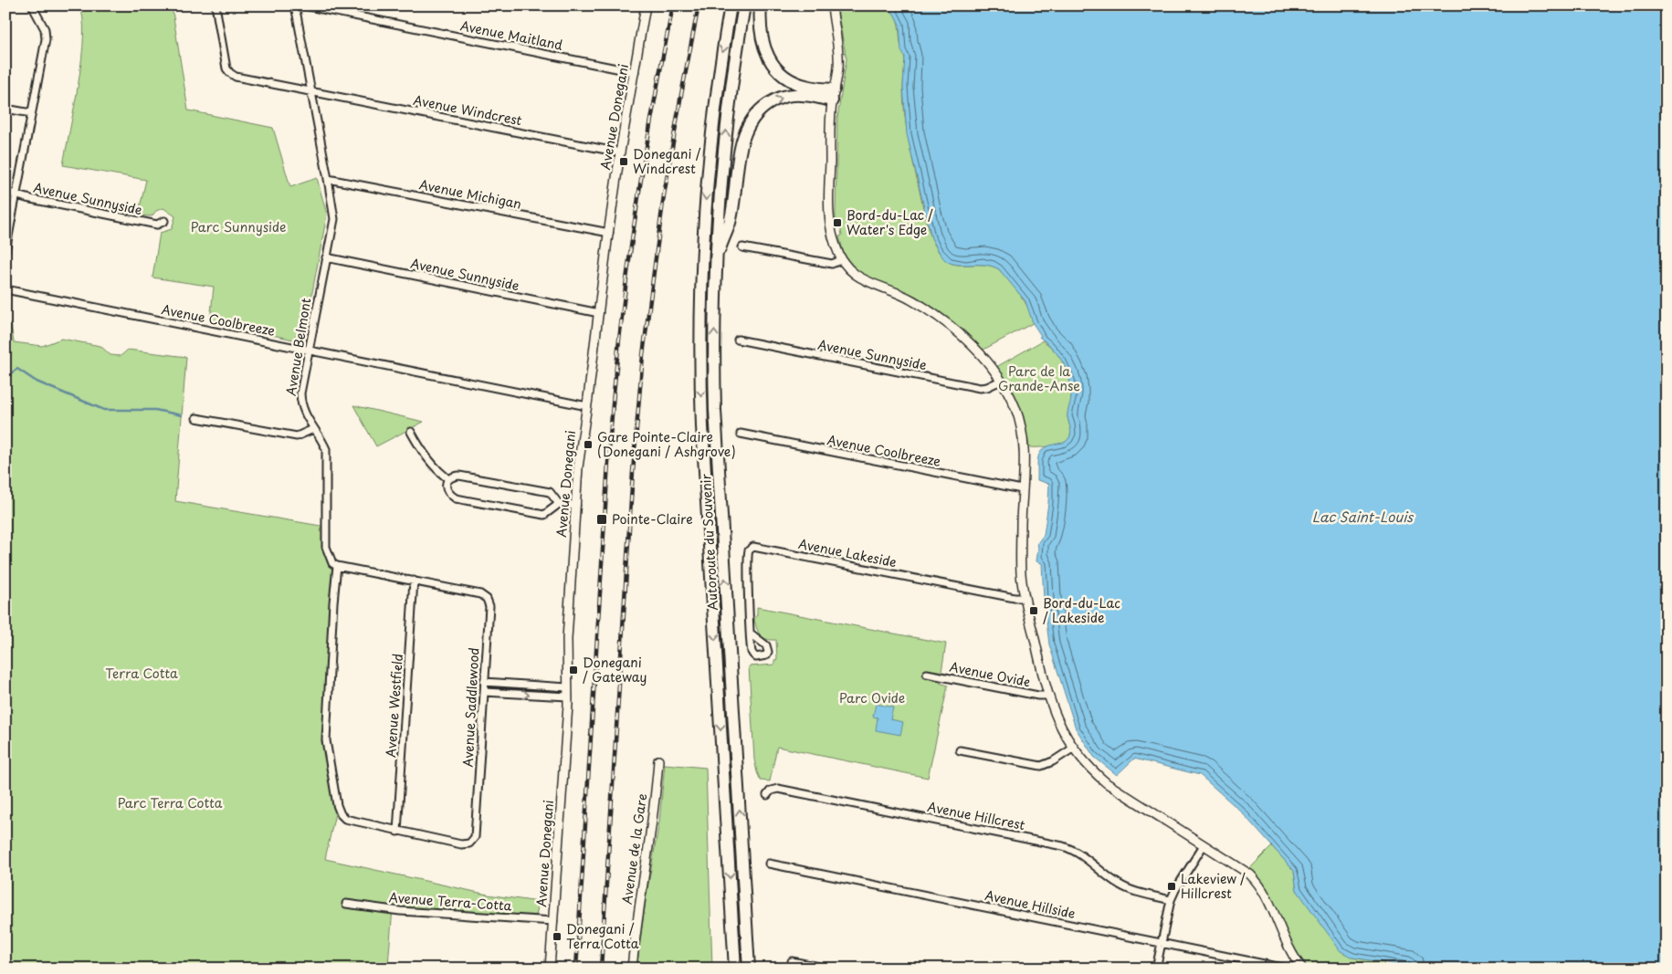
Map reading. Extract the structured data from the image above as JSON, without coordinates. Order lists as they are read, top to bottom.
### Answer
{
  "streets": {
    "highway": ["Autoroute du Souvenir"],
    "street": [
      "Avenue Maitland",
      "Avenue Windcrest",
      "Avenue Donegani",
      "Avenue Michigan",
      "Avenue Sunnyside",
      "Avenue Coolbreeze",
      "Avenue Belmont",
      "Avenue Lakeside",
      "Avenue Ovide",
      "Avenue Westfield",
      "Avenue Saddlewood",
      "Avenue Hillcrest",
      "Avenue de la Gare",
      "Avenue Terra-Cotta",
      "Avenue Hillside"
    ]
  },
  "crossings": [
    ["Avenue Maitland", "Avenue Donegani"],
    ["Avenue Windcrest", "Avenue Donegani"],
    ["Avenue Windcrest", "Avenue Belmont"],
    ["Avenue Donegani", "Avenue Michigan"],
    ["Avenue Donegani", "Avenue Sunnyside"],
    ["Avenue Donegani", "Avenue Coolbreeze"],
    ["Avenue Donegani", "Avenue Terra-Cotta"],
    ["Avenue Michigan", "Avenue Belmont"],
    ["Avenue Sunnyside", "Avenue Belmont"],
    ["Avenue Coolbreeze", "Avenue Belmont"],
    ["Avenue Belmont", "Avenue Saddlewood"],
    ["Avenue Westfield", "Avenue Saddlewood"]
  ],
  "water": ["Lac Saint-Louis"],
  "parks": [
    "Parc Sunnyside",
    "Parc de la Grande-Anse",
    "Terra Cotta",
    "Parc Ovide",
    "Parc Terra Cotta"
  ],
  "places": {
    "transit": [
      "Donegani / Windcrest",
      "Bord-du-Lac / Water's Edge",
      "Gare Pointe-Claire (Donegani / Ashgrove)",
      "Pointe-Claire",
      "Bord-du-Lac / Lakeside",
      "Donegani / Gateway",
      "Lakeview / Hillcrest",
      "Donegani / Terra Cotta"
    ]
  }
}
